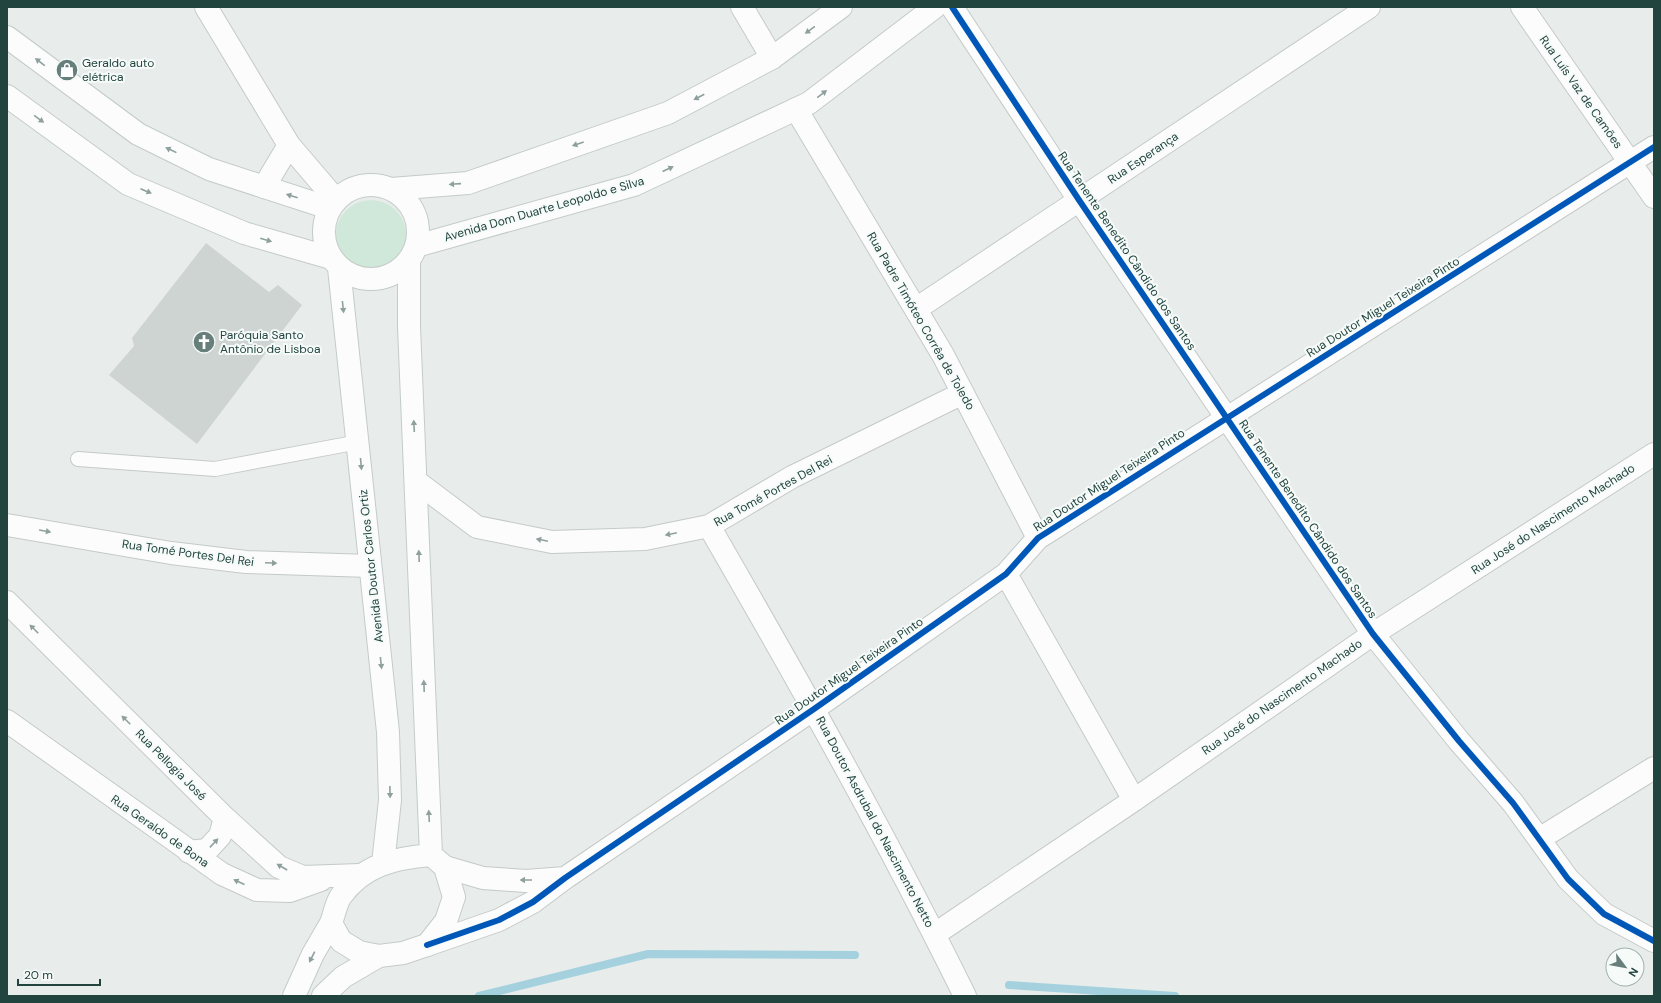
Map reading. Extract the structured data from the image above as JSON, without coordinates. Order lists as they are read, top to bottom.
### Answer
{
  "streets": {
    "street": [
      "Rua Luís Vaz de Camões",
      "Rua Esperança",
      "Avenida Dom Duarte Leopoldo e Silva",
      "Rua Tenente Benedito Cândido dos Santos",
      "Rua Doutor Miguel Teixeira Pinto",
      "Rua Padre Timóteo Corrêa de Toledo",
      "Rua Tomé Portes Del Rei",
      "Rua José do Nascimento Machado",
      "Avenida Doutor Carlos Ortiz",
      "Rua Pellogia José",
      "Rua Doutor Asdrubal do Nascimento Netto",
      "Rua Geraldo de Bona"
    ]
  },
  "crossings": [
    ["Rua Luís Vaz de Camões", "Rua Doutor Miguel Teixeira Pinto"],
    ["Rua Esperança", "Rua Tenente Benedito Cândido dos Santos"],
    ["Rua Esperança", "Rua Padre Timóteo Corrêa de Toledo"],
    ["Avenida Dom Duarte Leopoldo e Silva", "Rua Padre Timóteo Corrêa de Toledo"],
    ["Avenida Dom Duarte Leopoldo e Silva", "Avenida Doutor Carlos Ortiz"],
    ["Rua Tenente Benedito Cândido dos Santos", "Rua Doutor Miguel Teixeira Pinto"],
    ["Rua Tenente Benedito Cândido dos Santos", "Rua José do Nascimento Machado"],
    ["Rua Doutor Miguel Teixeira Pinto", "Rua Padre Timóteo Corrêa de Toledo"],
    ["Rua Doutor Miguel Teixeira Pinto", "Avenida Doutor Carlos Ortiz"],
    ["Rua Doutor Miguel Teixeira Pinto", "Rua Pellogia José"],
    ["Rua Doutor Miguel Teixeira Pinto", "Rua Doutor Asdrubal do Nascimento Netto"],
    ["Rua Padre Timóteo Corrêa de Toledo", "Rua Tomé Portes Del Rei"],
    ["Rua Tomé Portes Del Rei", "Avenida Doutor Carlos Ortiz"],
    ["Rua Tomé Portes Del Rei", "Rua Doutor Asdrubal do Nascimento Netto"],
    ["Rua José do Nascimento Machado", "Rua Doutor Asdrubal do Nascimento Netto"],
    ["Avenida Doutor Carlos Ortiz", "Rua Pellogia José"],
    ["Rua Pellogia José", "Rua Geraldo de Bona"]
  ],
  "one_way": ["Rua Pellogia José", "Rua Geraldo de Bona"],
  "places": {
    "shop": ["Geraldo auto elétrica"],
    "church": ["Paróquia Santo Antônio de Lisboa"]
  },
  "scale_bar": "20 m",
  "north": "bottom right"
}
